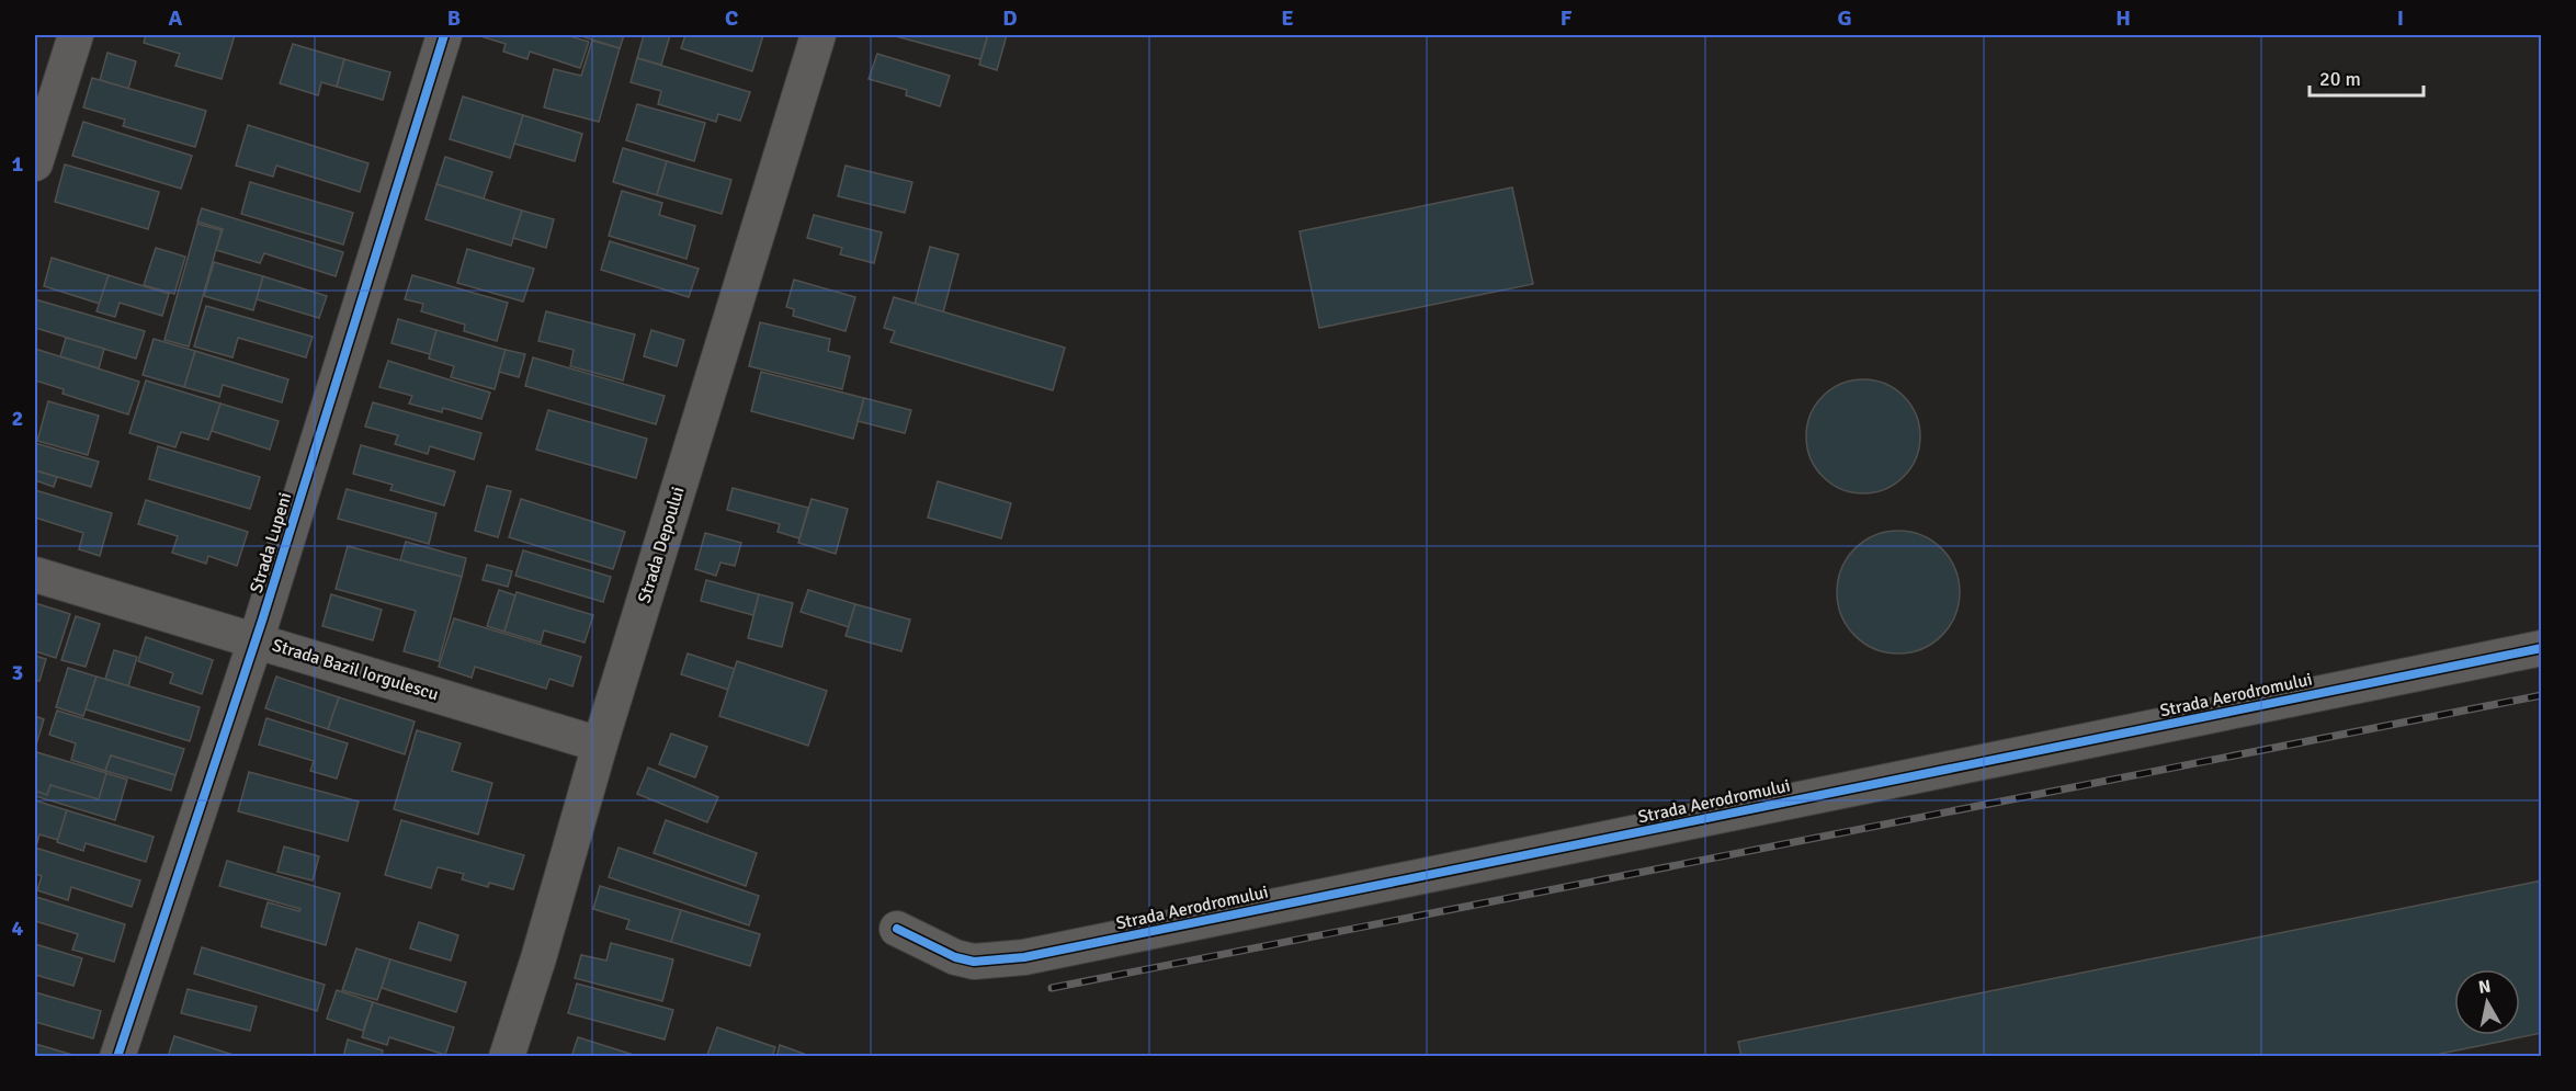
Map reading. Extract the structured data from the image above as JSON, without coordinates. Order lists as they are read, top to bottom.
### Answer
{
  "streets": {
    "street": [
      "Strada Lupeni",
      "Strada Depoului",
      "Strada Bazil Iorgulescu",
      "Strada Aerodromului"
    ]
  },
  "crossings": [
    ["Strada Lupeni", "Strada Bazil Iorgulescu"],
    ["Strada Depoului", "Strada Bazil Iorgulescu"]
  ],
  "scale_bar": "20 m",
  "north": "top",
  "grid": {
    "columns": [
      "A",
      "B",
      "C",
      "D",
      "E",
      "F",
      "G",
      "H",
      "I"
    ],
    "rows": [
      "1",
      "2",
      "3",
      "4"
    ]
  }
}
